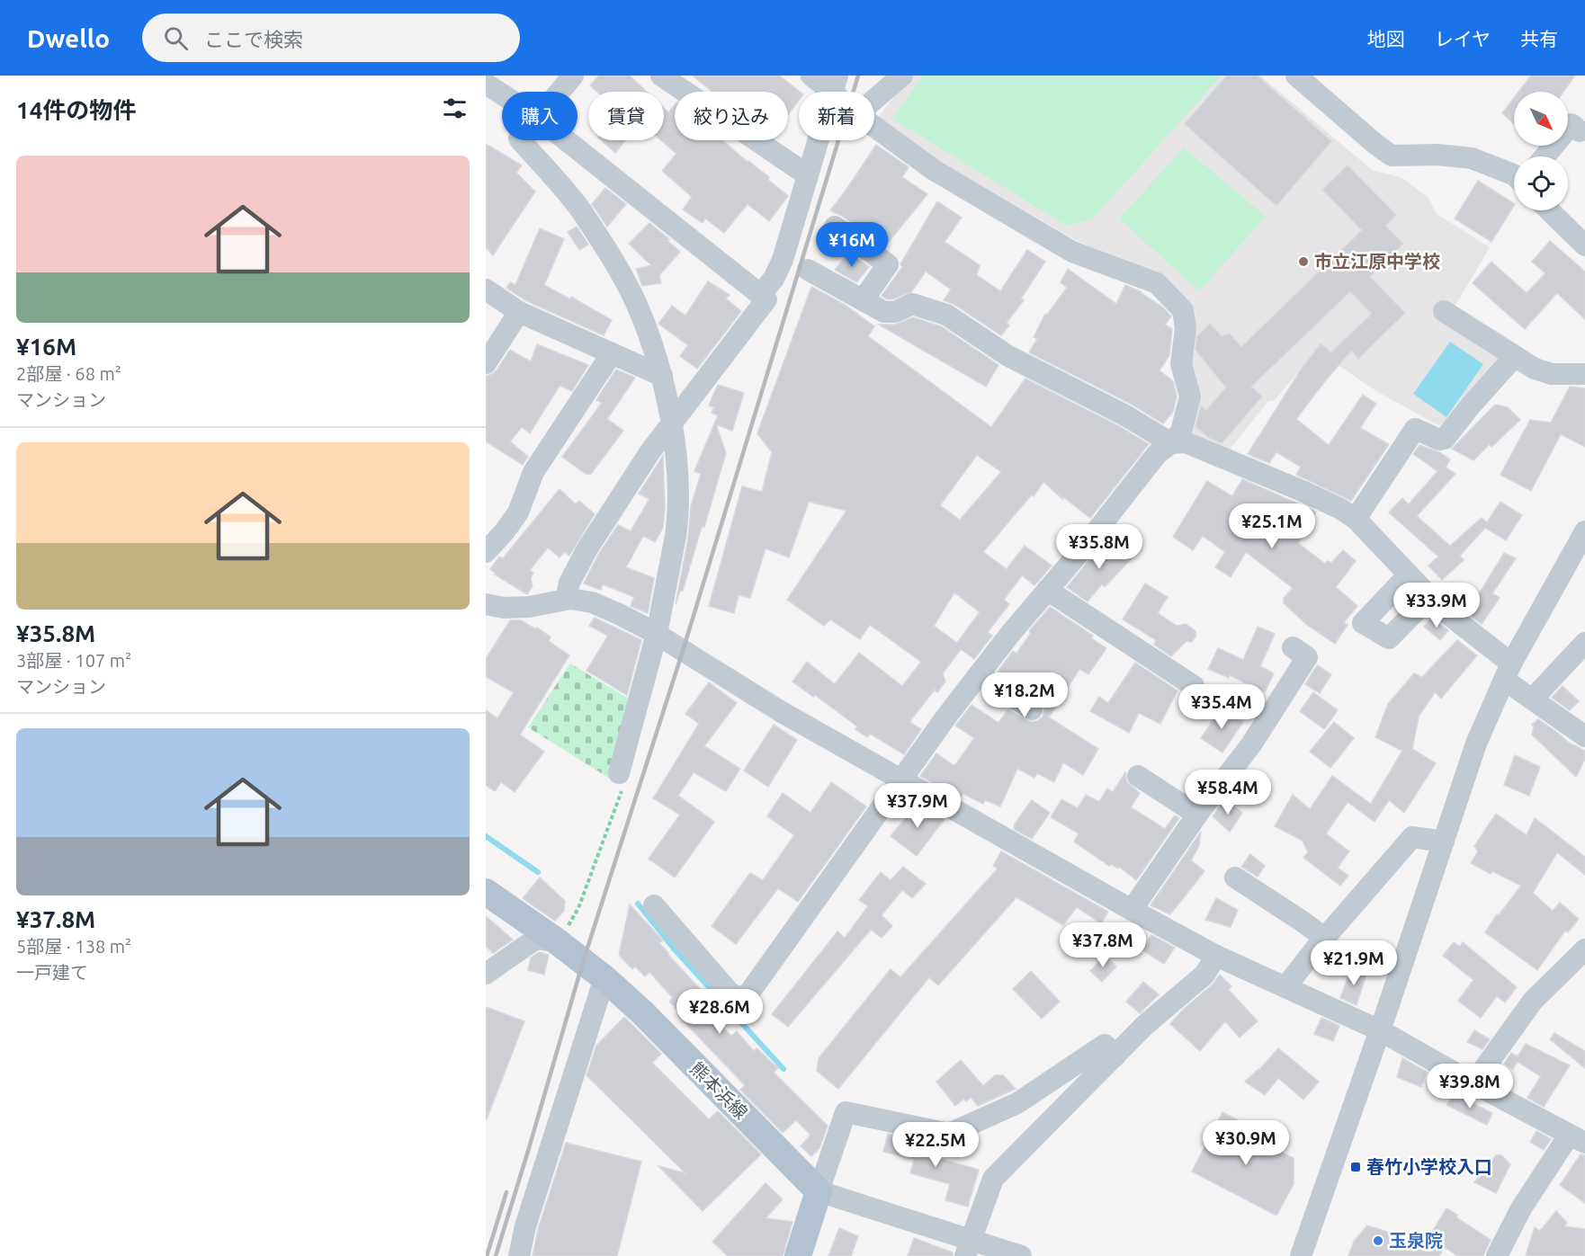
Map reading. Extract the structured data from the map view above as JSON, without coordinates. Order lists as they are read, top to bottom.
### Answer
{
  "streets": {
    "main road": ["熊本浜線"]
  },
  "places": {
    "other": ["市立江原中学校", "玉泉院"],
    "transit": ["春竹小学校入口"]
  },
  "north": "bottom right",
  "page": {
    "header": "Dwello",
    "search": "ここで検索",
    "nav": ["地図", "レイヤ", "共有"],
    "heading": "14件の物件",
    "chip": [
      "購入",
      "賃貸",
      "絞り込み",
      "新着"
    ],
    "list": [
      {
        "name": "¥16M",
        "note": "2部屋 · 68 m² · マンション"
      },
      {
        "name": "¥35.8M",
        "note": "3部屋 · 107 m² · マンション"
      },
      {
        "name": "¥37.8M",
        "note": "5部屋 · 138 m² · 一戸建て"
      }
    ],
    "price": [
      "¥16M",
      "¥25.1M",
      "¥35.8M",
      "¥33.9M",
      "¥18.2M",
      "¥35.4M",
      "¥58.4M",
      "¥37.9M",
      "¥37.8M",
      "¥21.9M",
      "¥28.6M",
      "¥39.8M",
      "¥30.9M",
      "¥22.5M"
    ]
  }
}
